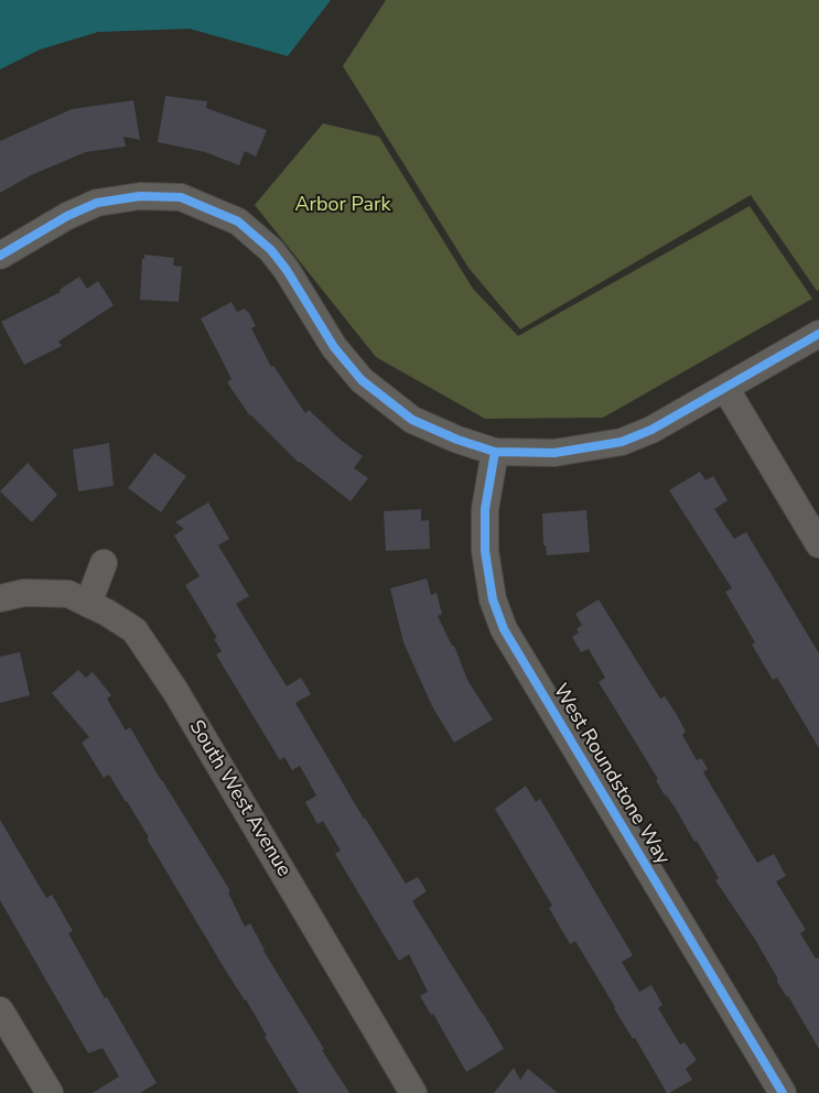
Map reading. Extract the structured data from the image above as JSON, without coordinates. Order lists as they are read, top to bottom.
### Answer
{
  "streets": {
    "street": ["West Roundstone Way", "South West Avenue"]
  },
  "parks": ["Arbor Park"]
}
